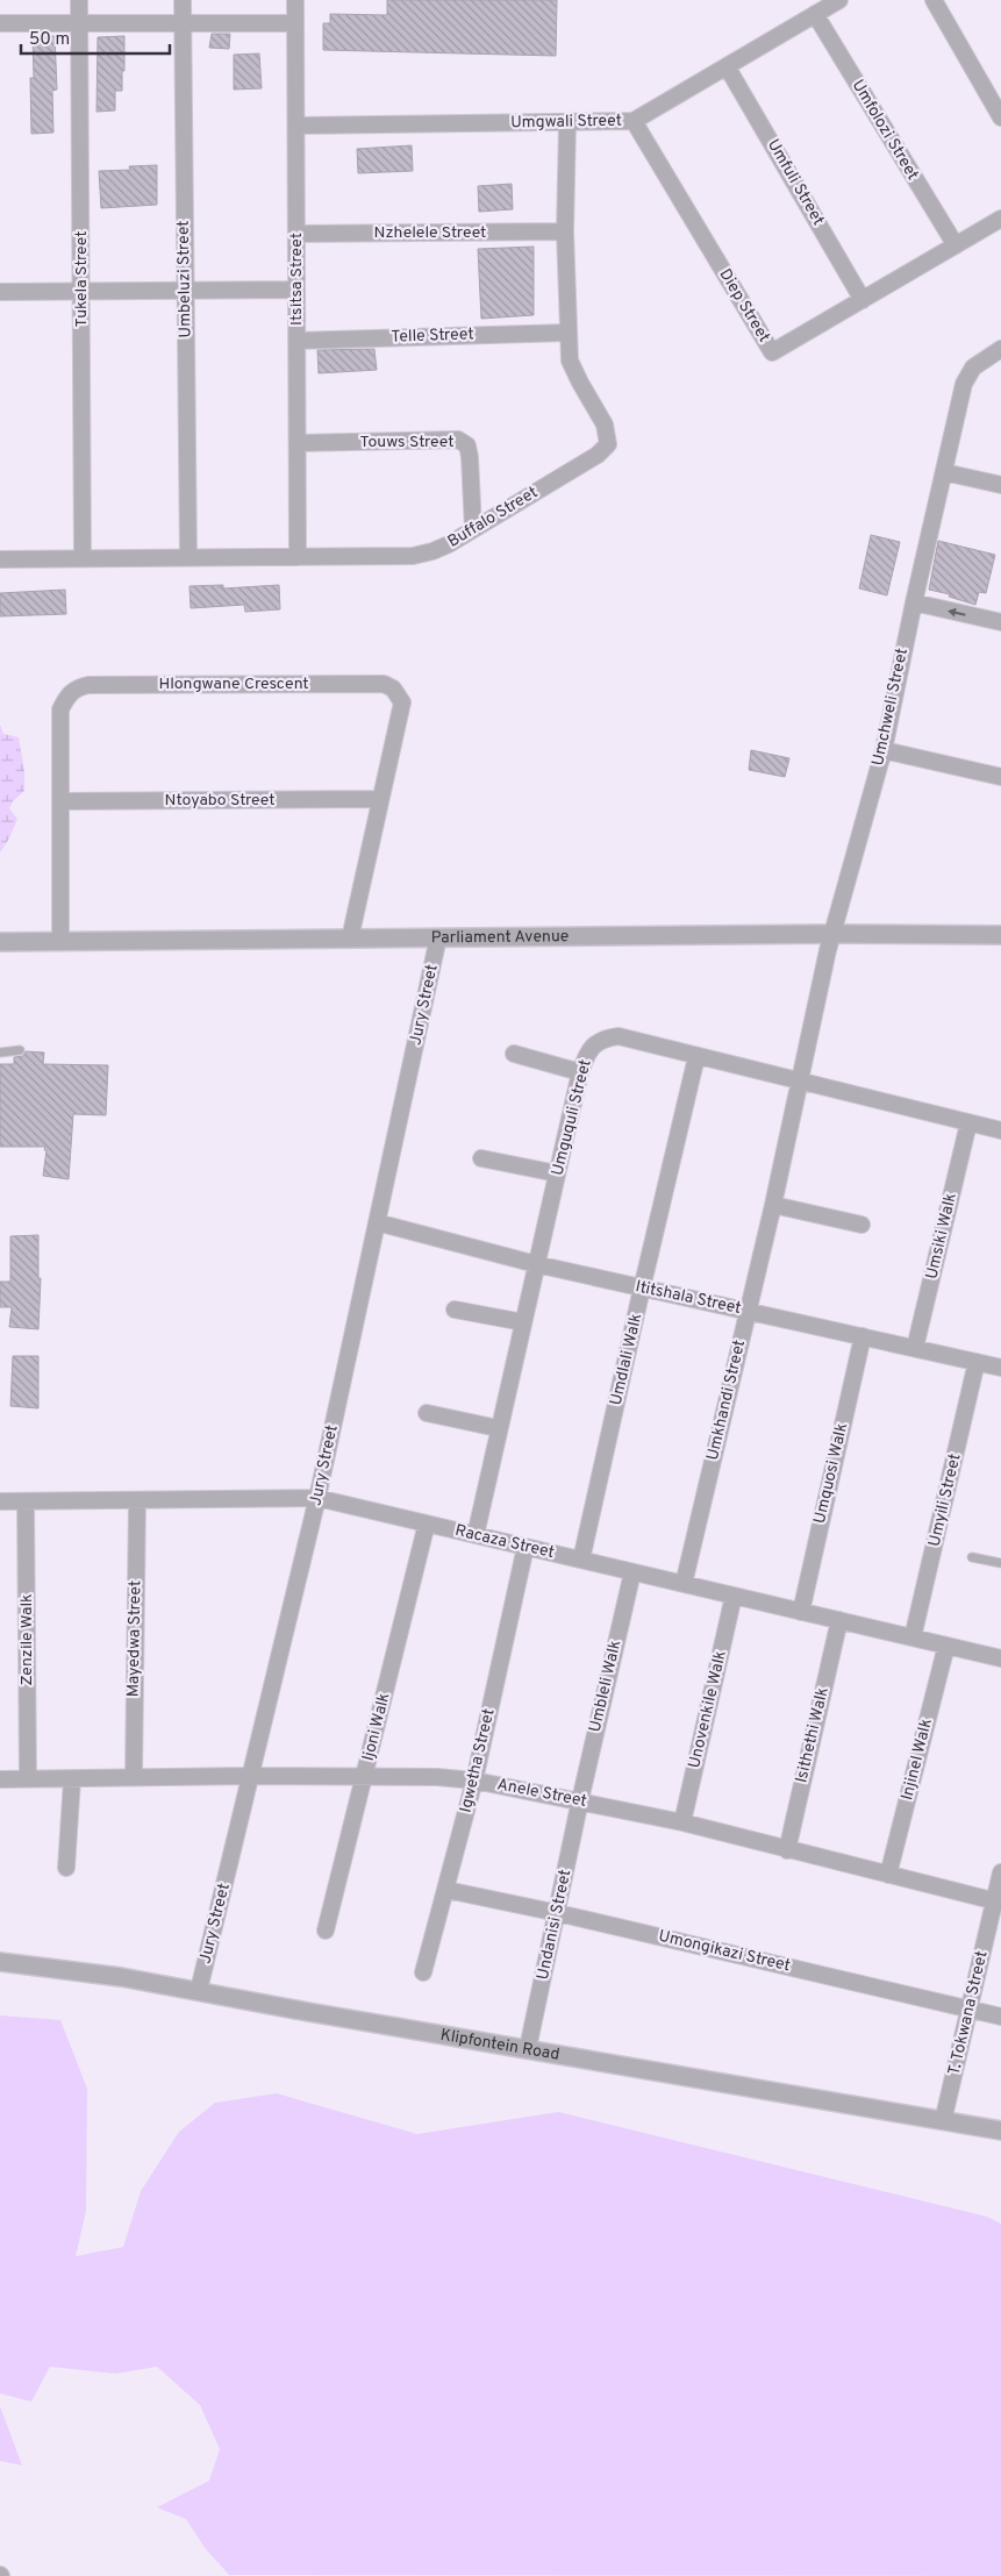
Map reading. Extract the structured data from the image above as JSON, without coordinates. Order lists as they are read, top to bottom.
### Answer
{
  "streets": {
    "street": [
      "Umgwali Street",
      "Umfolozi Street",
      "Umfuli Street",
      "Nzhelele Street",
      "Tukela Street",
      "Umbeluzi Street",
      "Itsitsa Street",
      "Diep Street",
      "Telle Street",
      "Touws Street",
      "Buffalo Street",
      "Hlongwane Crescent",
      "Umchweli Street",
      "Ntoyabo Street",
      "Parliament Avenue",
      "Jury Street",
      "Umguquli Street",
      "Umsiki Walk",
      "Ititshala Street",
      "Umdlali Walk",
      "Umkhandi Street",
      "Umquosi Walk",
      "Umyili Street",
      "Racaza Street",
      "Mayedwa Street",
      "Zenzile Walk",
      "Umbleli Walk",
      "Unovenkile Walk",
      "Ijoni Walk",
      "Isithethi Walk",
      "Injinel Walk",
      "Igwetha Street",
      "Anele Street",
      "Undanisi Street",
      "Umongikazi Street",
      "T. Tokwana Street",
      "Klipfontein Road"
    ]
  },
  "crossings": [
    ["Umgwali Street", "Umfolozi Street"],
    ["Umgwali Street", "Umfuli Street"],
    ["Umgwali Street", "Itsitsa Street"],
    ["Umgwali Street", "Diep Street"],
    ["Umgwali Street", "Buffalo Street"],
    ["Umfolozi Street", "Diep Street"],
    ["Umfuli Street", "Diep Street"],
    ["Nzhelele Street", "Itsitsa Street"],
    ["Nzhelele Street", "Buffalo Street"],
    ["Tukela Street", "Buffalo Street"],
    ["Umbeluzi Street", "Buffalo Street"],
    ["Itsitsa Street", "Telle Street"],
    ["Itsitsa Street", "Touws Street"],
    ["Itsitsa Street", "Buffalo Street"],
    ["Telle Street", "Buffalo Street"],
    ["Touws Street", "Buffalo Street"],
    ["Hlongwane Crescent", "Ntoyabo Street"],
    ["Hlongwane Crescent", "Parliament Avenue"],
    ["Umchweli Street", "Parliament Avenue"],
    ["Umchweli Street", "Umguquli Street"],
    ["Umchweli Street", "Umkhandi Street"],
    ["Parliament Avenue", "Jury Street"],
    ["Jury Street", "Ititshala Street"],
    ["Jury Street", "Racaza Street"],
    ["Jury Street", "Anele Street"],
    ["Jury Street", "Klipfontein Road"],
    ["Umguquli Street", "Umsiki Walk"],
    ["Umguquli Street", "Ititshala Street"],
    ["Umguquli Street", "Umdlali Walk"],
    ["Umguquli Street", "Umkhandi Street"],
    ["Umguquli Street", "Racaza Street"],
    ["Umsiki Walk", "Ititshala Street"],
    ["Ititshala Street", "Umdlali Walk"],
    ["Ititshala Street", "Umkhandi Street"],
    ["Ititshala Street", "Umquosi Walk"],
    ["Ititshala Street", "Umyili Street"],
    ["Umdlali Walk", "Racaza Street"],
    ["Umkhandi Street", "Racaza Street"],
    ["Umquosi Walk", "Racaza Street"],
    ["Umyili Street", "Racaza Street"],
    ["Racaza Street", "Mayedwa Street"],
    ["Racaza Street", "Zenzile Walk"],
    ["Racaza Street", "Umbleli Walk"],
    ["Racaza Street", "Unovenkile Walk"],
    ["Racaza Street", "Ijoni Walk"],
    ["Racaza Street", "Isithethi Walk"],
    ["Racaza Street", "Injinel Walk"],
    ["Racaza Street", "Igwetha Street"],
    ["Mayedwa Street", "Anele Street"],
    ["Zenzile Walk", "Anele Street"],
    ["Umbleli Walk", "Anele Street"],
    ["Umbleli Walk", "Undanisi Street"],
    ["Unovenkile Walk", "Anele Street"],
    ["Ijoni Walk", "Anele Street"],
    ["Isithethi Walk", "Anele Street"],
    ["Injinel Walk", "Anele Street"],
    ["Igwetha Street", "Anele Street"],
    ["Igwetha Street", "Umongikazi Street"],
    ["Anele Street", "Undanisi Street"],
    ["Anele Street", "T. Tokwana Street"],
    ["Undanisi Street", "Umongikazi Street"],
    ["Undanisi Street", "Klipfontein Road"],
    ["Umongikazi Street", "T. Tokwana Street"],
    ["T. Tokwana Street", "Klipfontein Road"]
  ],
  "scale_bar": "50 m"
}
